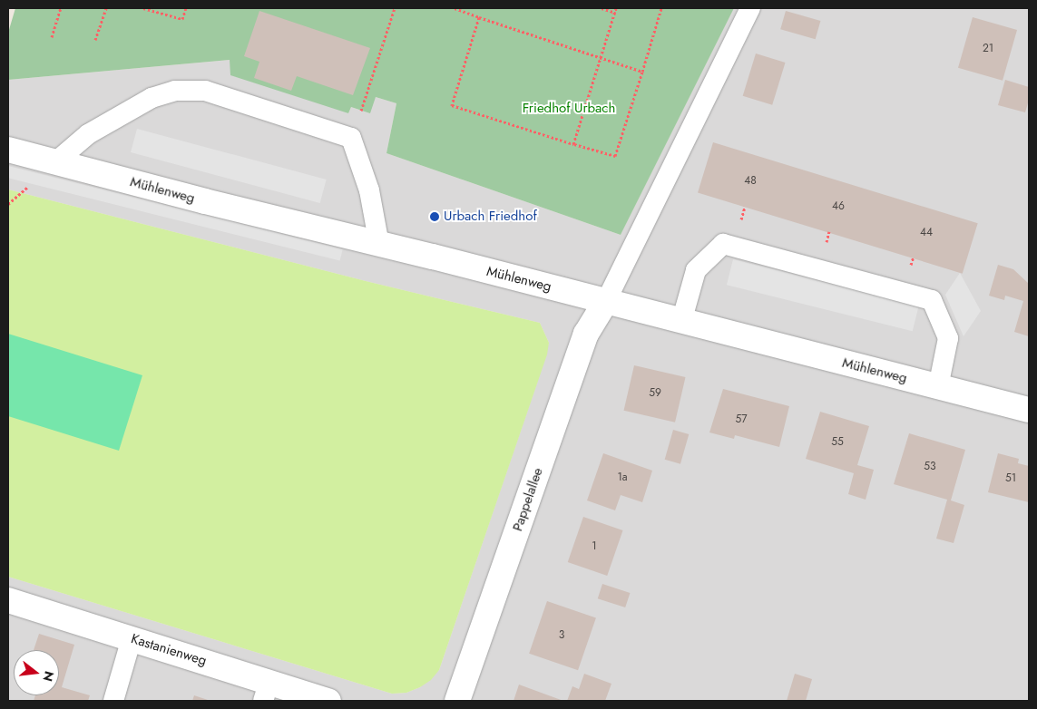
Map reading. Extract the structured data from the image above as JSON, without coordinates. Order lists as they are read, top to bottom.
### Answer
{
  "streets": {
    "street": ["Mühlenweg", "Pappelallee", "Kastanienweg"]
  },
  "crossings": [
    ["Mühlenweg", "Pappelallee"]
  ],
  "parks": ["Friedhof Urbach"],
  "places": ["Urbach Friedhof"],
  "house_numbers": [
    "21",
    "48",
    "46",
    "44",
    "59",
    "57",
    "55",
    "53",
    "1a",
    "51",
    "1",
    "3"
  ],
  "north": "right"
}
